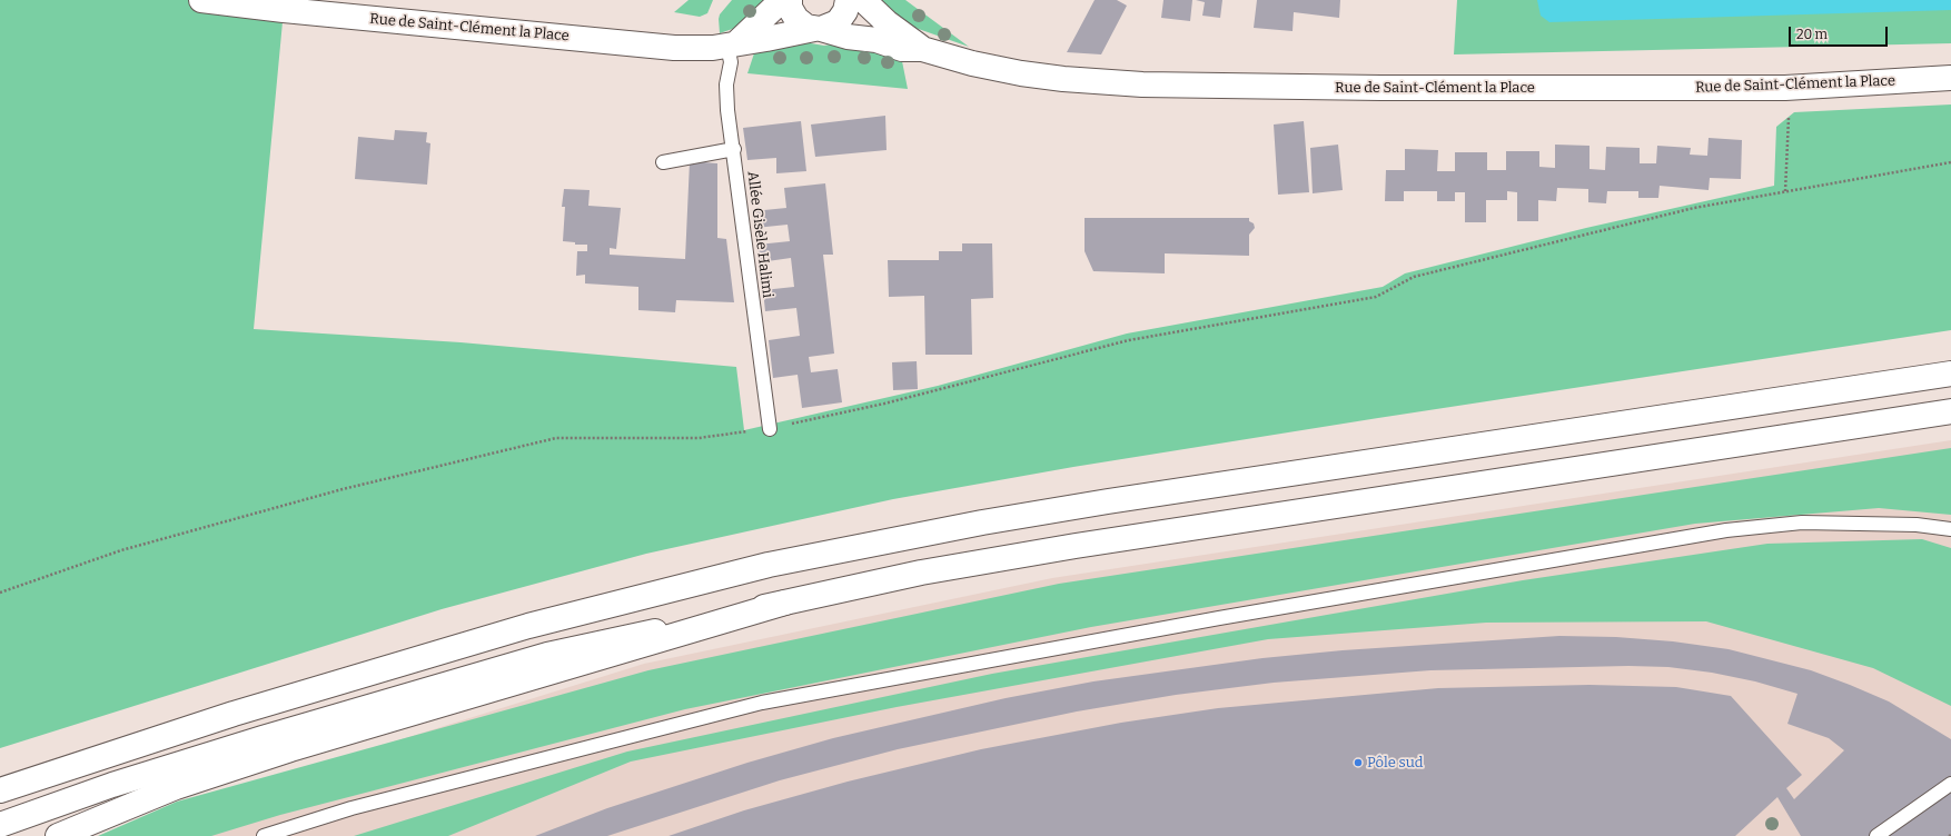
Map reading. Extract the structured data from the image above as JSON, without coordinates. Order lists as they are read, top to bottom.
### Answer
{
  "streets": {
    "main road": ["Rue de Saint-Clément la Place"],
    "lane": ["Allée Gisèle Halimi"]
  },
  "crossings": [
    ["Rue de Saint-Clément la Place", "Allée Gisèle Halimi"]
  ],
  "places": ["Pôle sud"],
  "scale_bar": "20 m"
}
